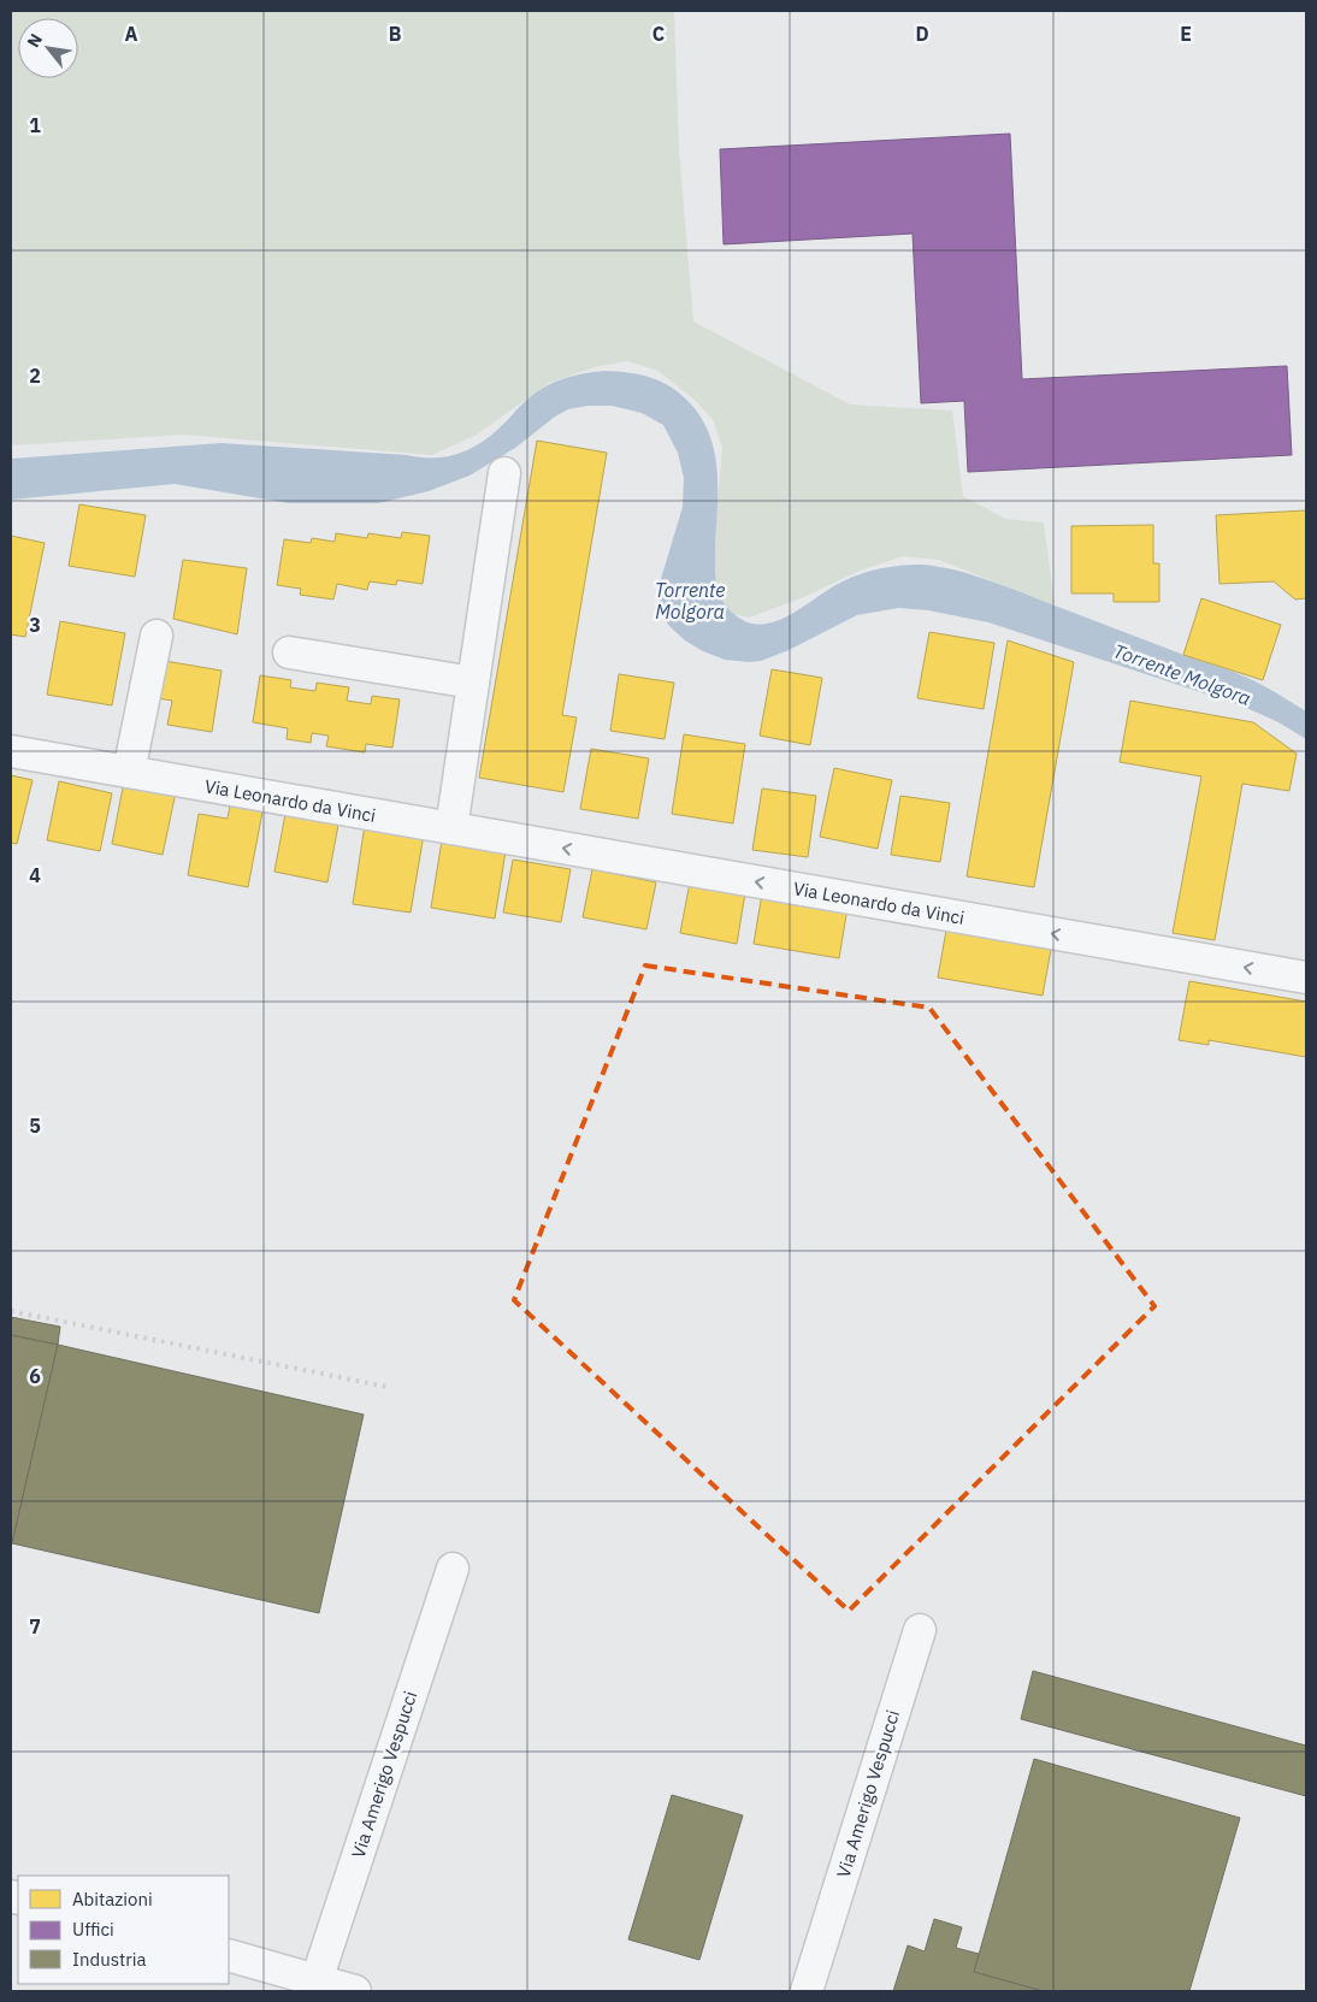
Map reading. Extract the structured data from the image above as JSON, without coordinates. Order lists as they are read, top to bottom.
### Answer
{
  "streets": {
    "street": ["Via Leonardo da Vinci", "Via Amerigo Vespucci"]
  },
  "one_way": ["Via Leonardo da Vinci"],
  "water": ["Torrente Molgora"],
  "legend": ["Abitazioni", "Uffici", "Industria"],
  "north": "top left",
  "grid": {
    "columns": [
      "A",
      "B",
      "C",
      "D",
      "E"
    ],
    "rows": [
      "1",
      "2",
      "3",
      "4",
      "5",
      "6",
      "7"
    ]
  }
}
